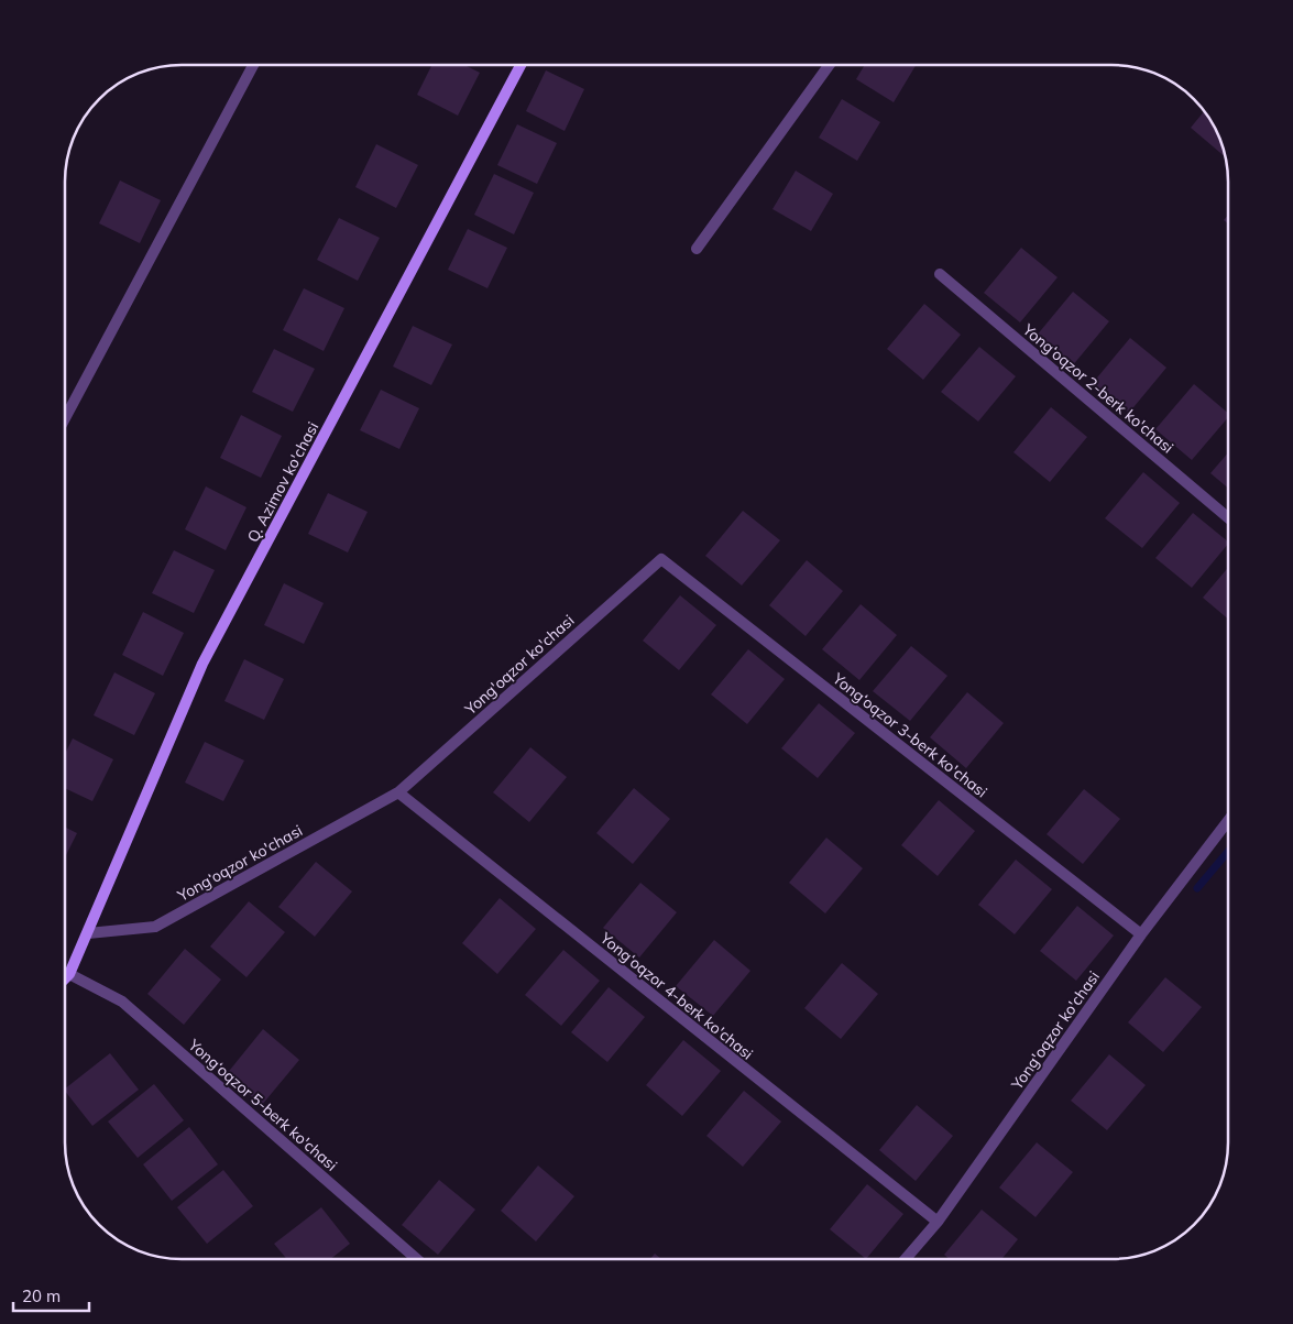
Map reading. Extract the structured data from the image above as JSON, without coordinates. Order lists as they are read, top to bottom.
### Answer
{
  "streets": {
    "main road": ["Q. Azimov ko'chasi"],
    "street": [
      "Yong‘oqzor 2-berk ko'chasi",
      "Yong'oqzor ko'chasi",
      "Yong‘oqzor 3-berk ko'chasi",
      "Yong‘oqzor ko'chasi",
      "Yong‘oqzor 4-berk ko'chasi",
      "Yong‘oqzor 5-berk ko'chasi"
    ]
  },
  "crossings": [
    ["Q. Azimov ko'chasi", "Yong‘oqzor ko'chasi"],
    ["Q. Azimov ko'chasi", "Yong‘oqzor 5-berk ko'chasi"],
    ["Yong'oqzor ko'chasi", "Yong‘oqzor 3-berk ko'chasi"],
    ["Yong'oqzor ko'chasi", "Yong‘oqzor ko'chasi"],
    ["Yong'oqzor ko'chasi", "Yong‘oqzor 4-berk ko'chasi"],
    ["Yong‘oqzor ko'chasi", "Yong‘oqzor 4-berk ko'chasi"]
  ],
  "scale_bar": "20 m"
}
